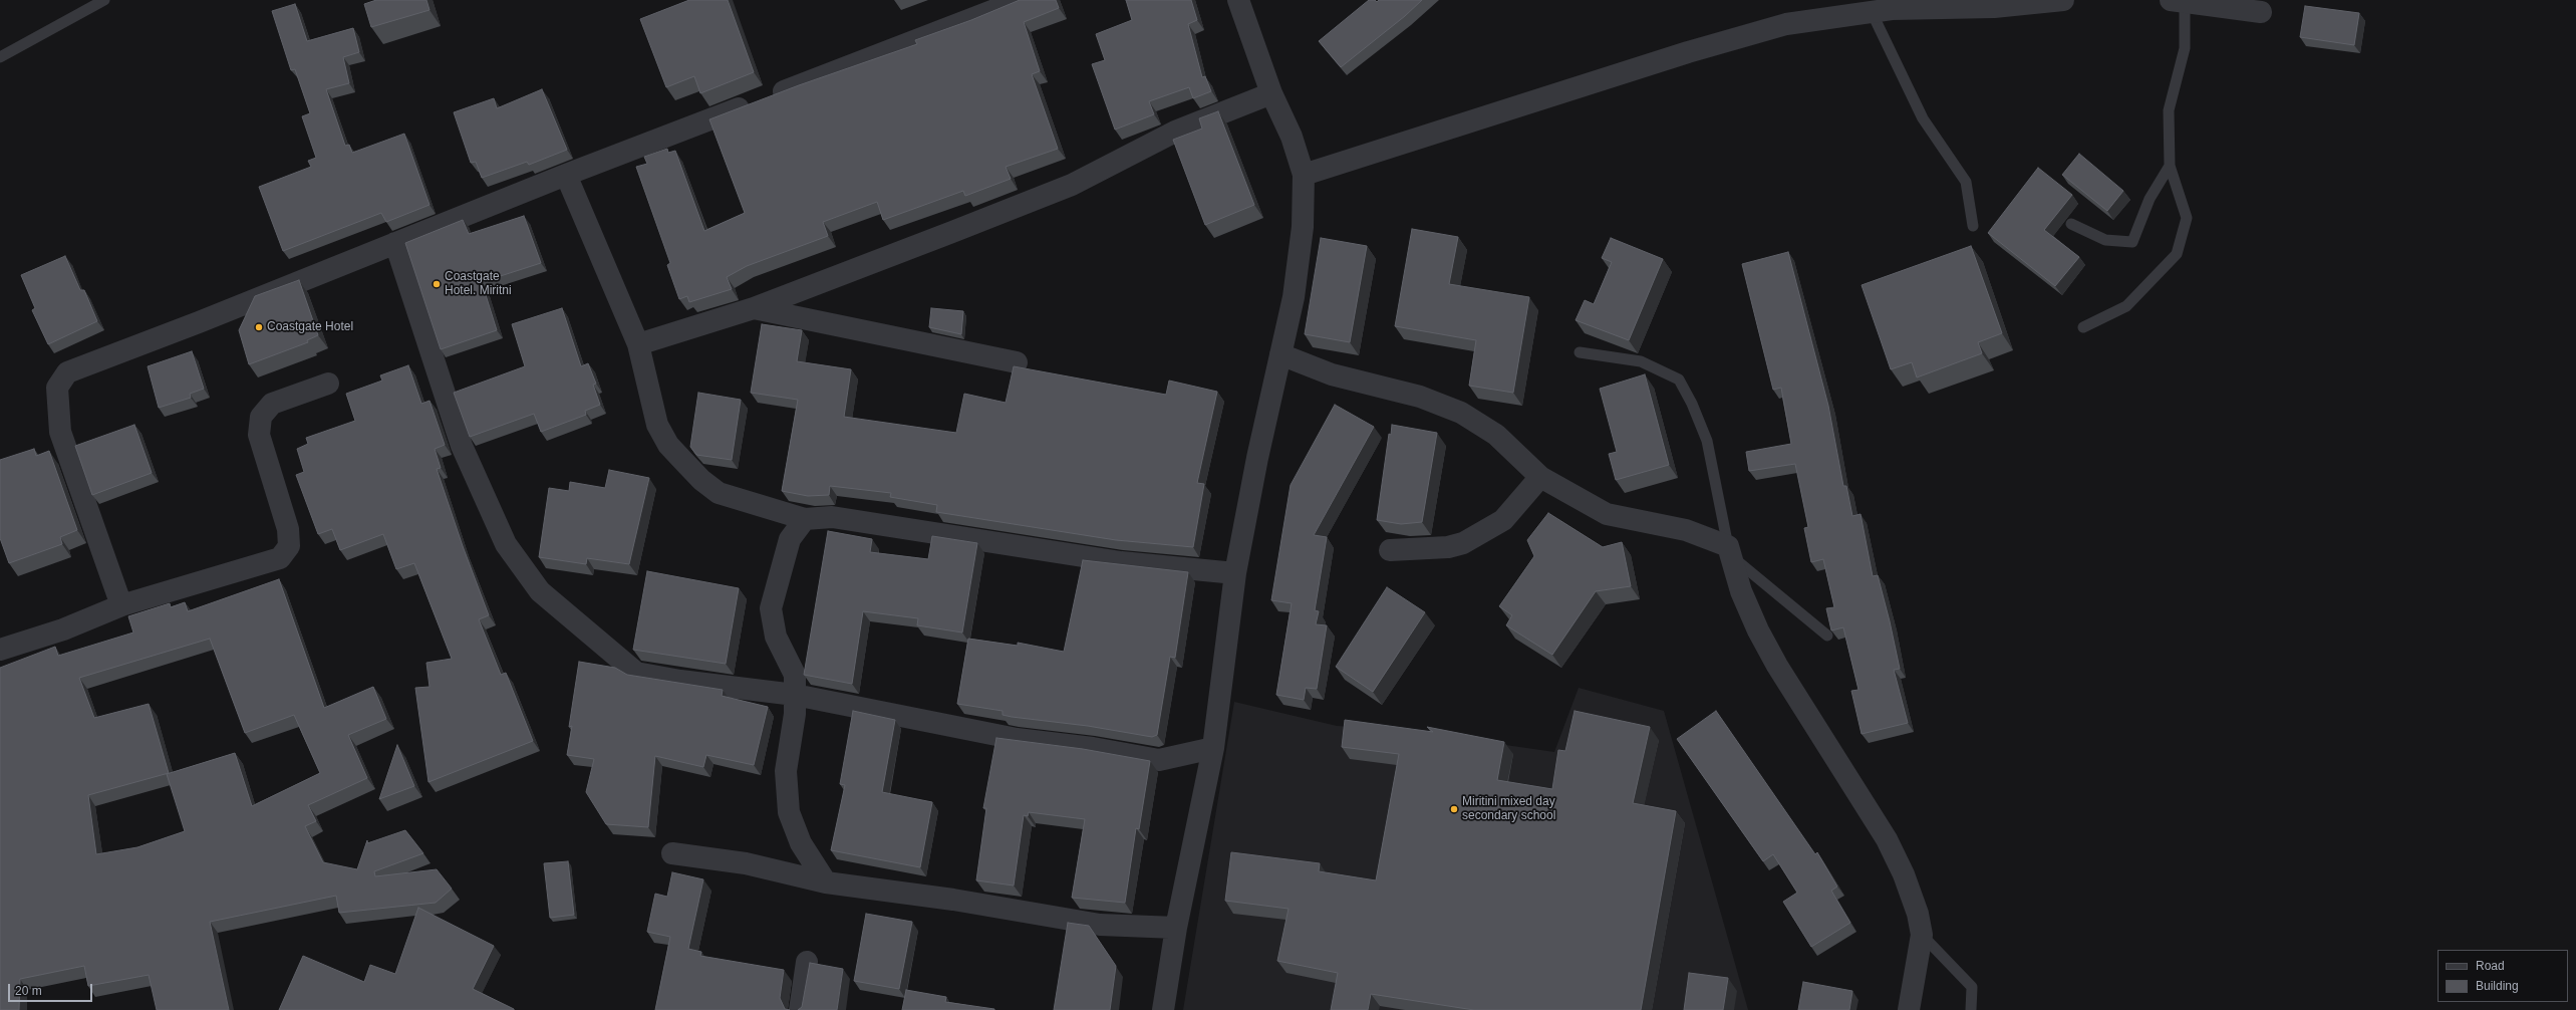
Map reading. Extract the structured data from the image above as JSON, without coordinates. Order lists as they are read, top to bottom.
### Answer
{
  "places": ["Coastgate Hotel. Miritni", "Coastgate Hotel", "Miritini mixed day secondary school"],
  "legend": ["Road", "Building"],
  "scale_bar": "20 m"
}
